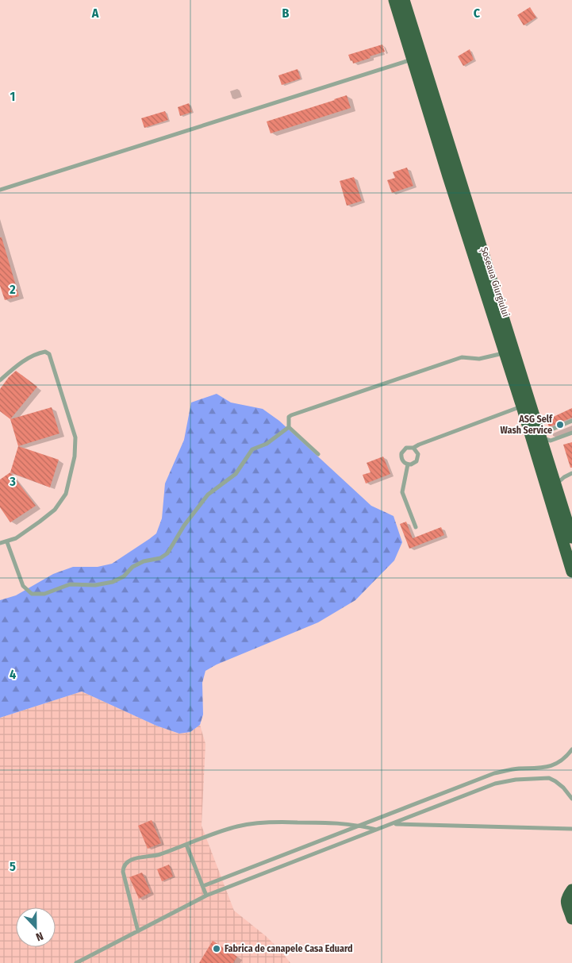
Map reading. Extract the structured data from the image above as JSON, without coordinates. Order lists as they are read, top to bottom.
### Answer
{
  "streets": {
    "highway": ["Șoseaua Giurgiului"]
  },
  "places": ["ASG Self Wash Service", "Fabrica de canapele Casa Eduard"],
  "north": "bottom",
  "grid": {
    "columns": ["A", "B", "C"],
    "rows": [
      "1",
      "2",
      "3",
      "4",
      "5"
    ]
  }
}
